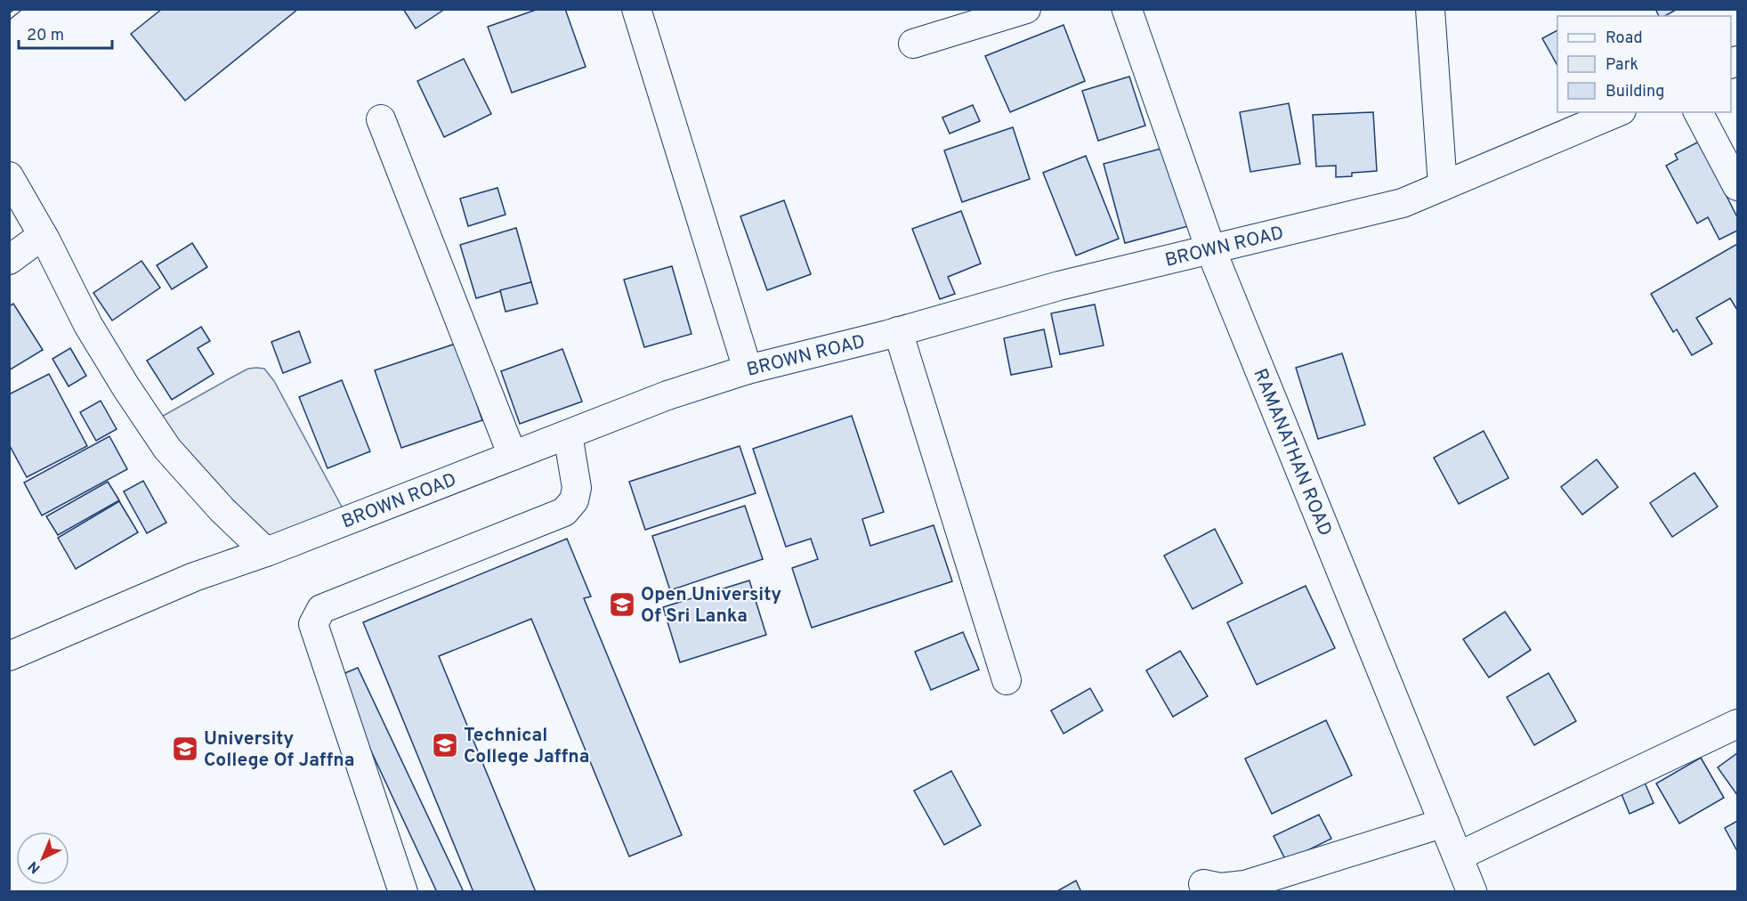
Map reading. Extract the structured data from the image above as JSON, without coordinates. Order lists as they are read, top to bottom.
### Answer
{
  "streets": {
    "main road": ["RAMANATHAN ROAD"],
    "street": ["BROWN ROAD"]
  },
  "crossings": [
    ["BROWN ROAD", "RAMANATHAN ROAD"]
  ],
  "places": {
    "school or university": ["Open University Of Sri Lanka", "Technical College Jaffna", "University College Of Jaffna"]
  },
  "legend": ["Road", "Park", "Building"],
  "scale_bar": "20 m",
  "north": "bottom left"
}
